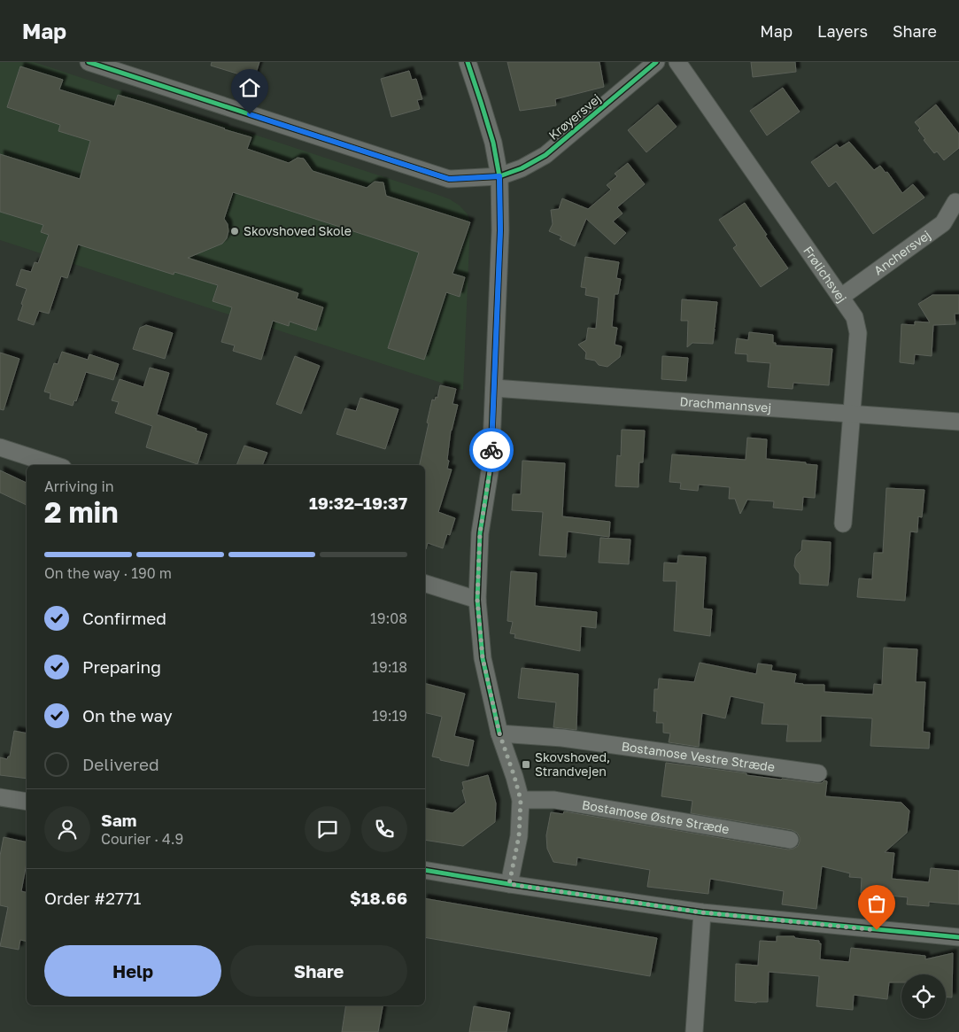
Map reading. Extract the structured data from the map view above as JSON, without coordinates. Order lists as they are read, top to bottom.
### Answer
{
  "streets": {
    "street": [
      "Krøyersvej",
      "Anchersvej",
      "Frølichsvej",
      "Drachmannsvej",
      "Bostamose Vestre Stræde",
      "Bostamose Østre Stræde"
    ]
  },
  "crossings": [
    ["Anchersvej", "Frølichsvej"],
    ["Frølichsvej", "Drachmannsvej"]
  ],
  "places": {
    "other": ["Skovshoved Skole"],
    "transit": ["Skovshoved, Strandvejen"]
  },
  "page": {
    "header": "Map",
    "nav": ["Map", "Layers", "Share"],
    "heading": ["2 min", "Arriving in", "19:32–19:37"],
    "panel": [
      "Sam",
      "Courier · 4.9",
      "Order #2771",
      "$18.66"
    ],
    "bar": "On the way · 190 m",
    "list": [
      ["Confirmed", "19:08"],
      ["Preparing", "19:18"],
      ["On the way", "19:19"],
      "Delivered"
    ],
    "buttons": ["Help", "Share"]
  }
}
